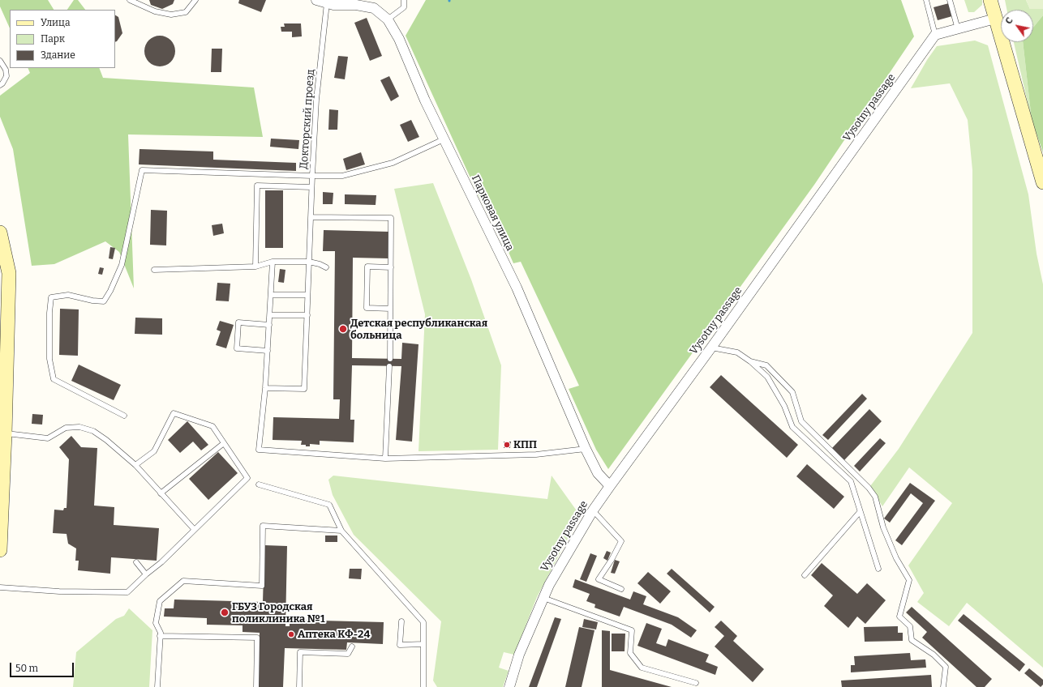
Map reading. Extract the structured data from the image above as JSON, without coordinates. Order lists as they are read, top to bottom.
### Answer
{
  "streets": {
    "street": ["Vysotny passage", "Парковая улица"],
    "lane": ["Докторский проезд"]
  },
  "crossings": [
    ["Vysotny passage", "Парковая улица"],
    ["Докторский проезд", "Парковая улица"]
  ],
  "places": [
    "Детская республиканская больница",
    "КПП",
    "ГБУЗ Городская поликлиника №1",
    "Аптека КФ-24"
  ],
  "legend": ["Улица", "Парк", "Здание"],
  "scale_bar": "50 m",
  "north": "top left"
}
